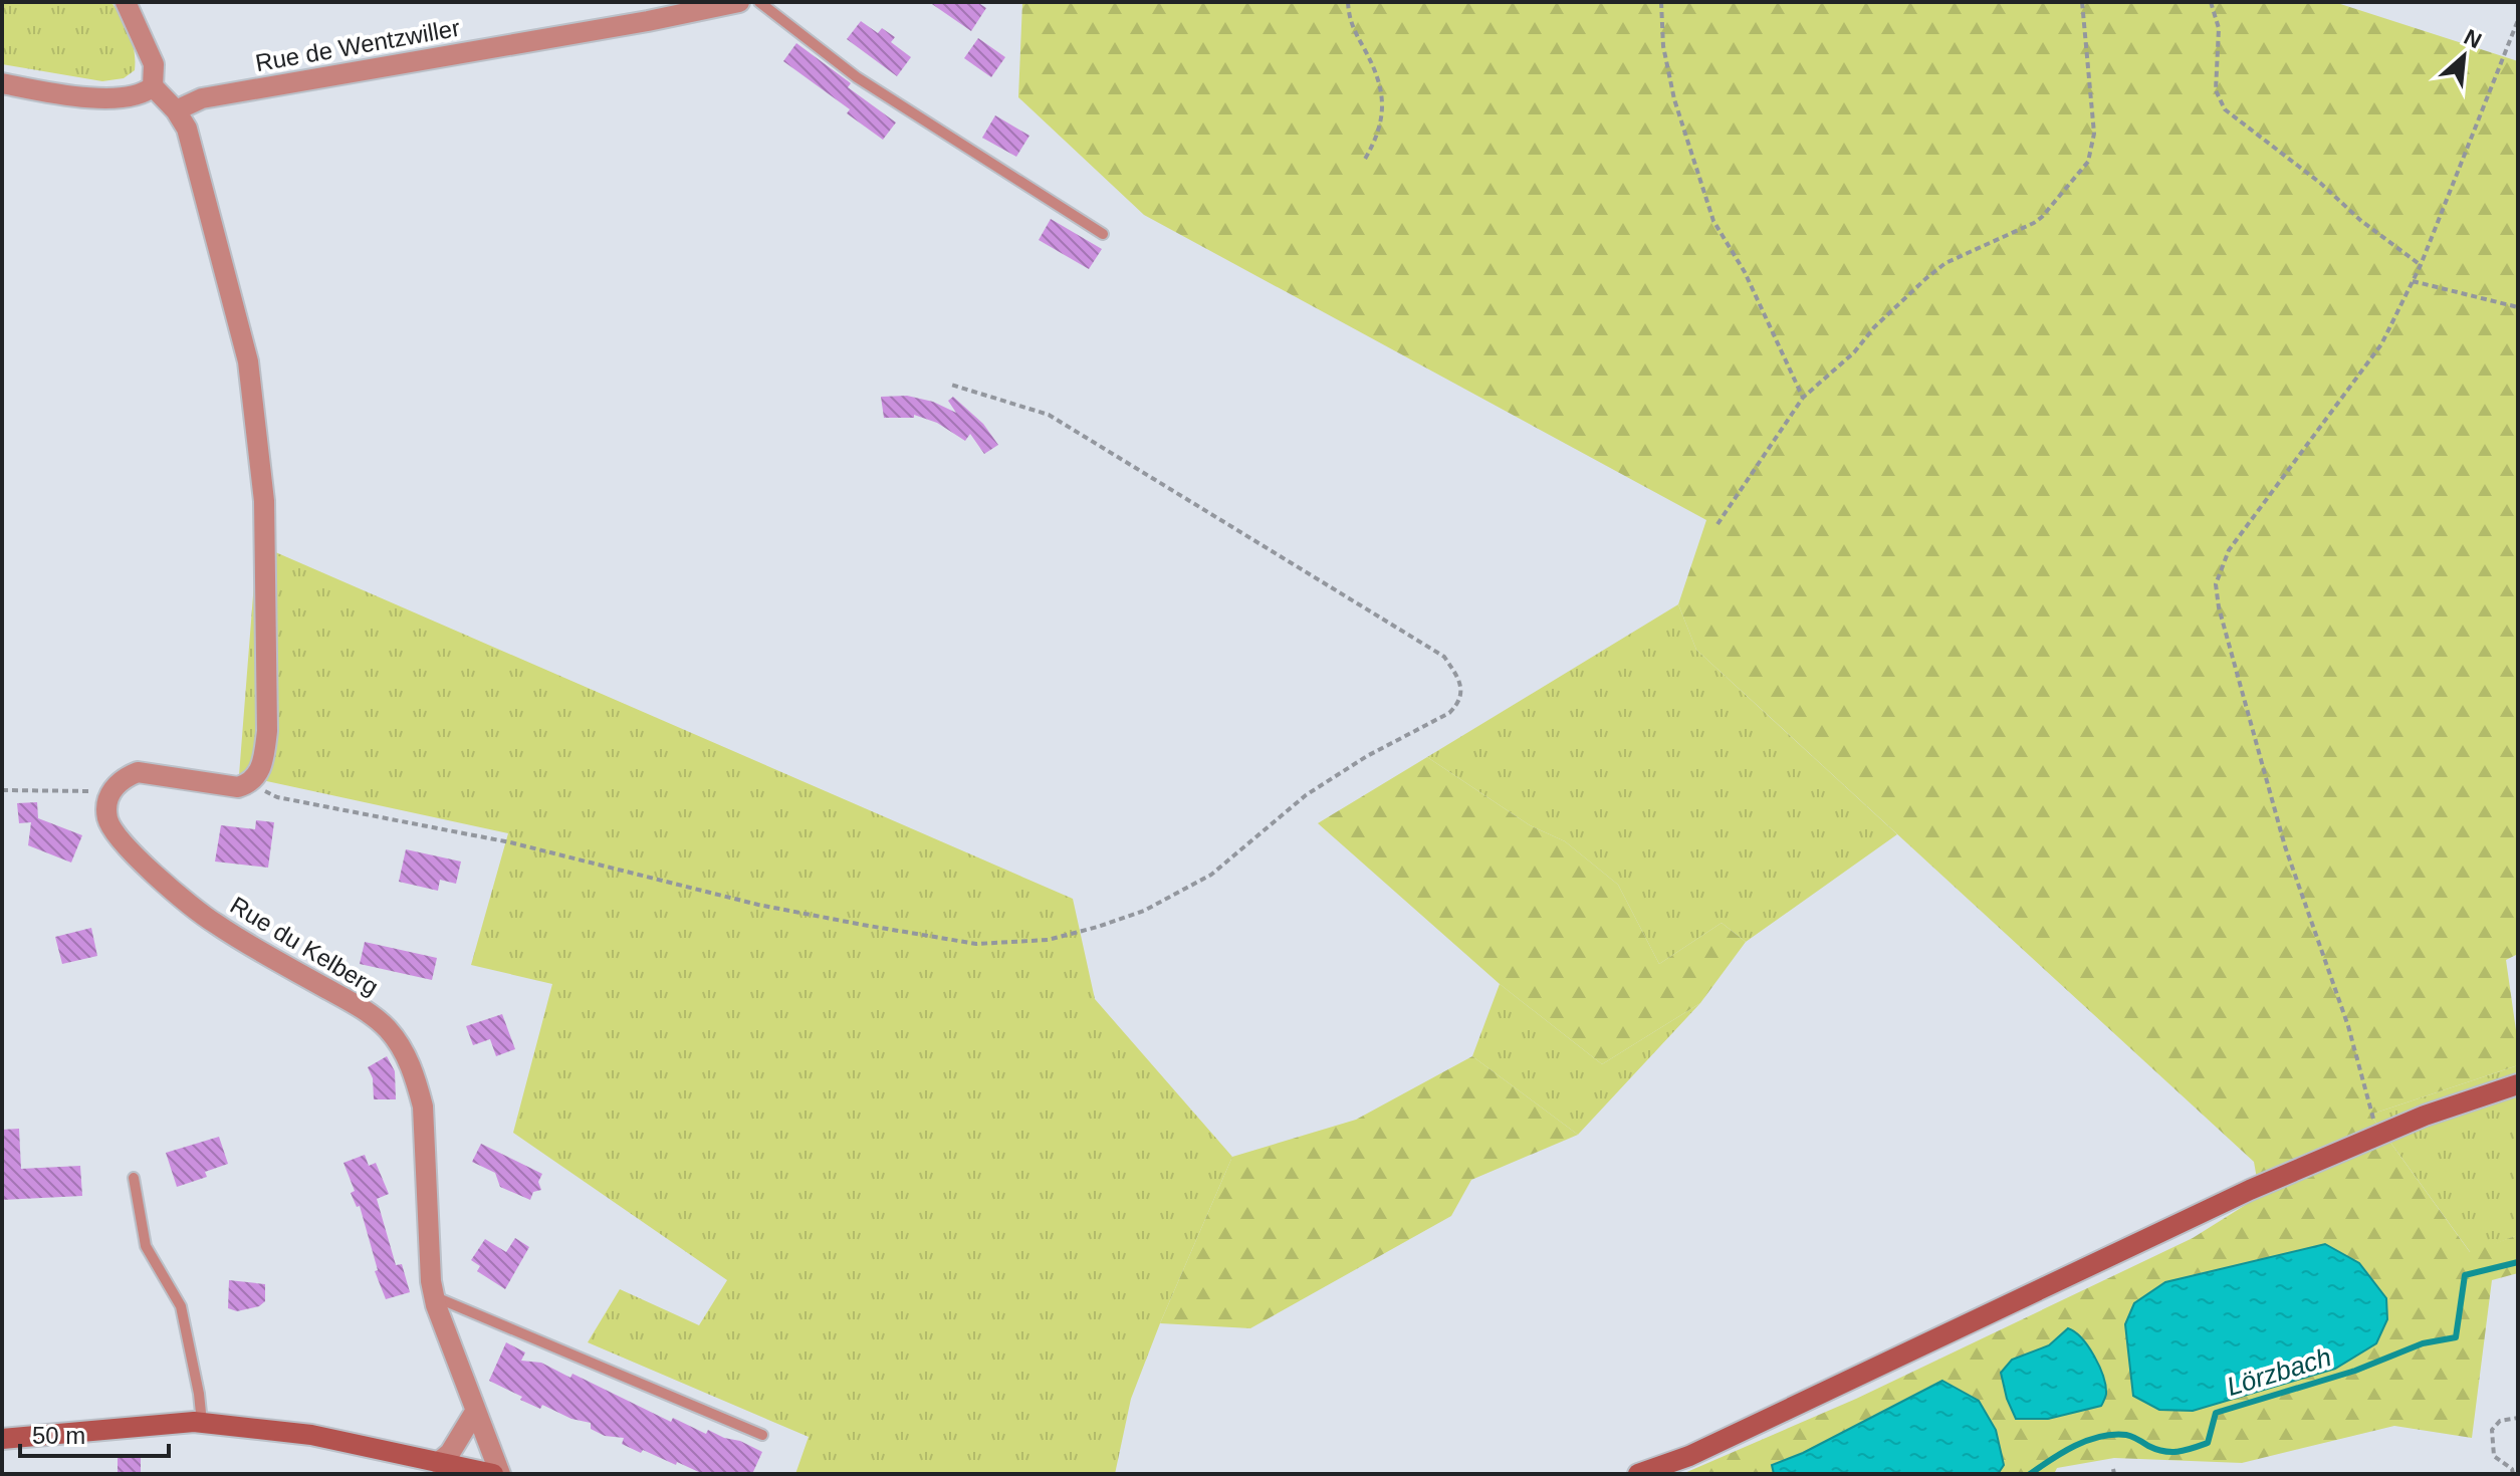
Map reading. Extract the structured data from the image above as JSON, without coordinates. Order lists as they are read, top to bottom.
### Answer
{
  "streets": {
    "street": ["Rue de Wentzwiller", "Rue du Kelberg"]
  },
  "water": ["Lörzbach"],
  "scale_bar": "50 m",
  "north": "top right"
}
